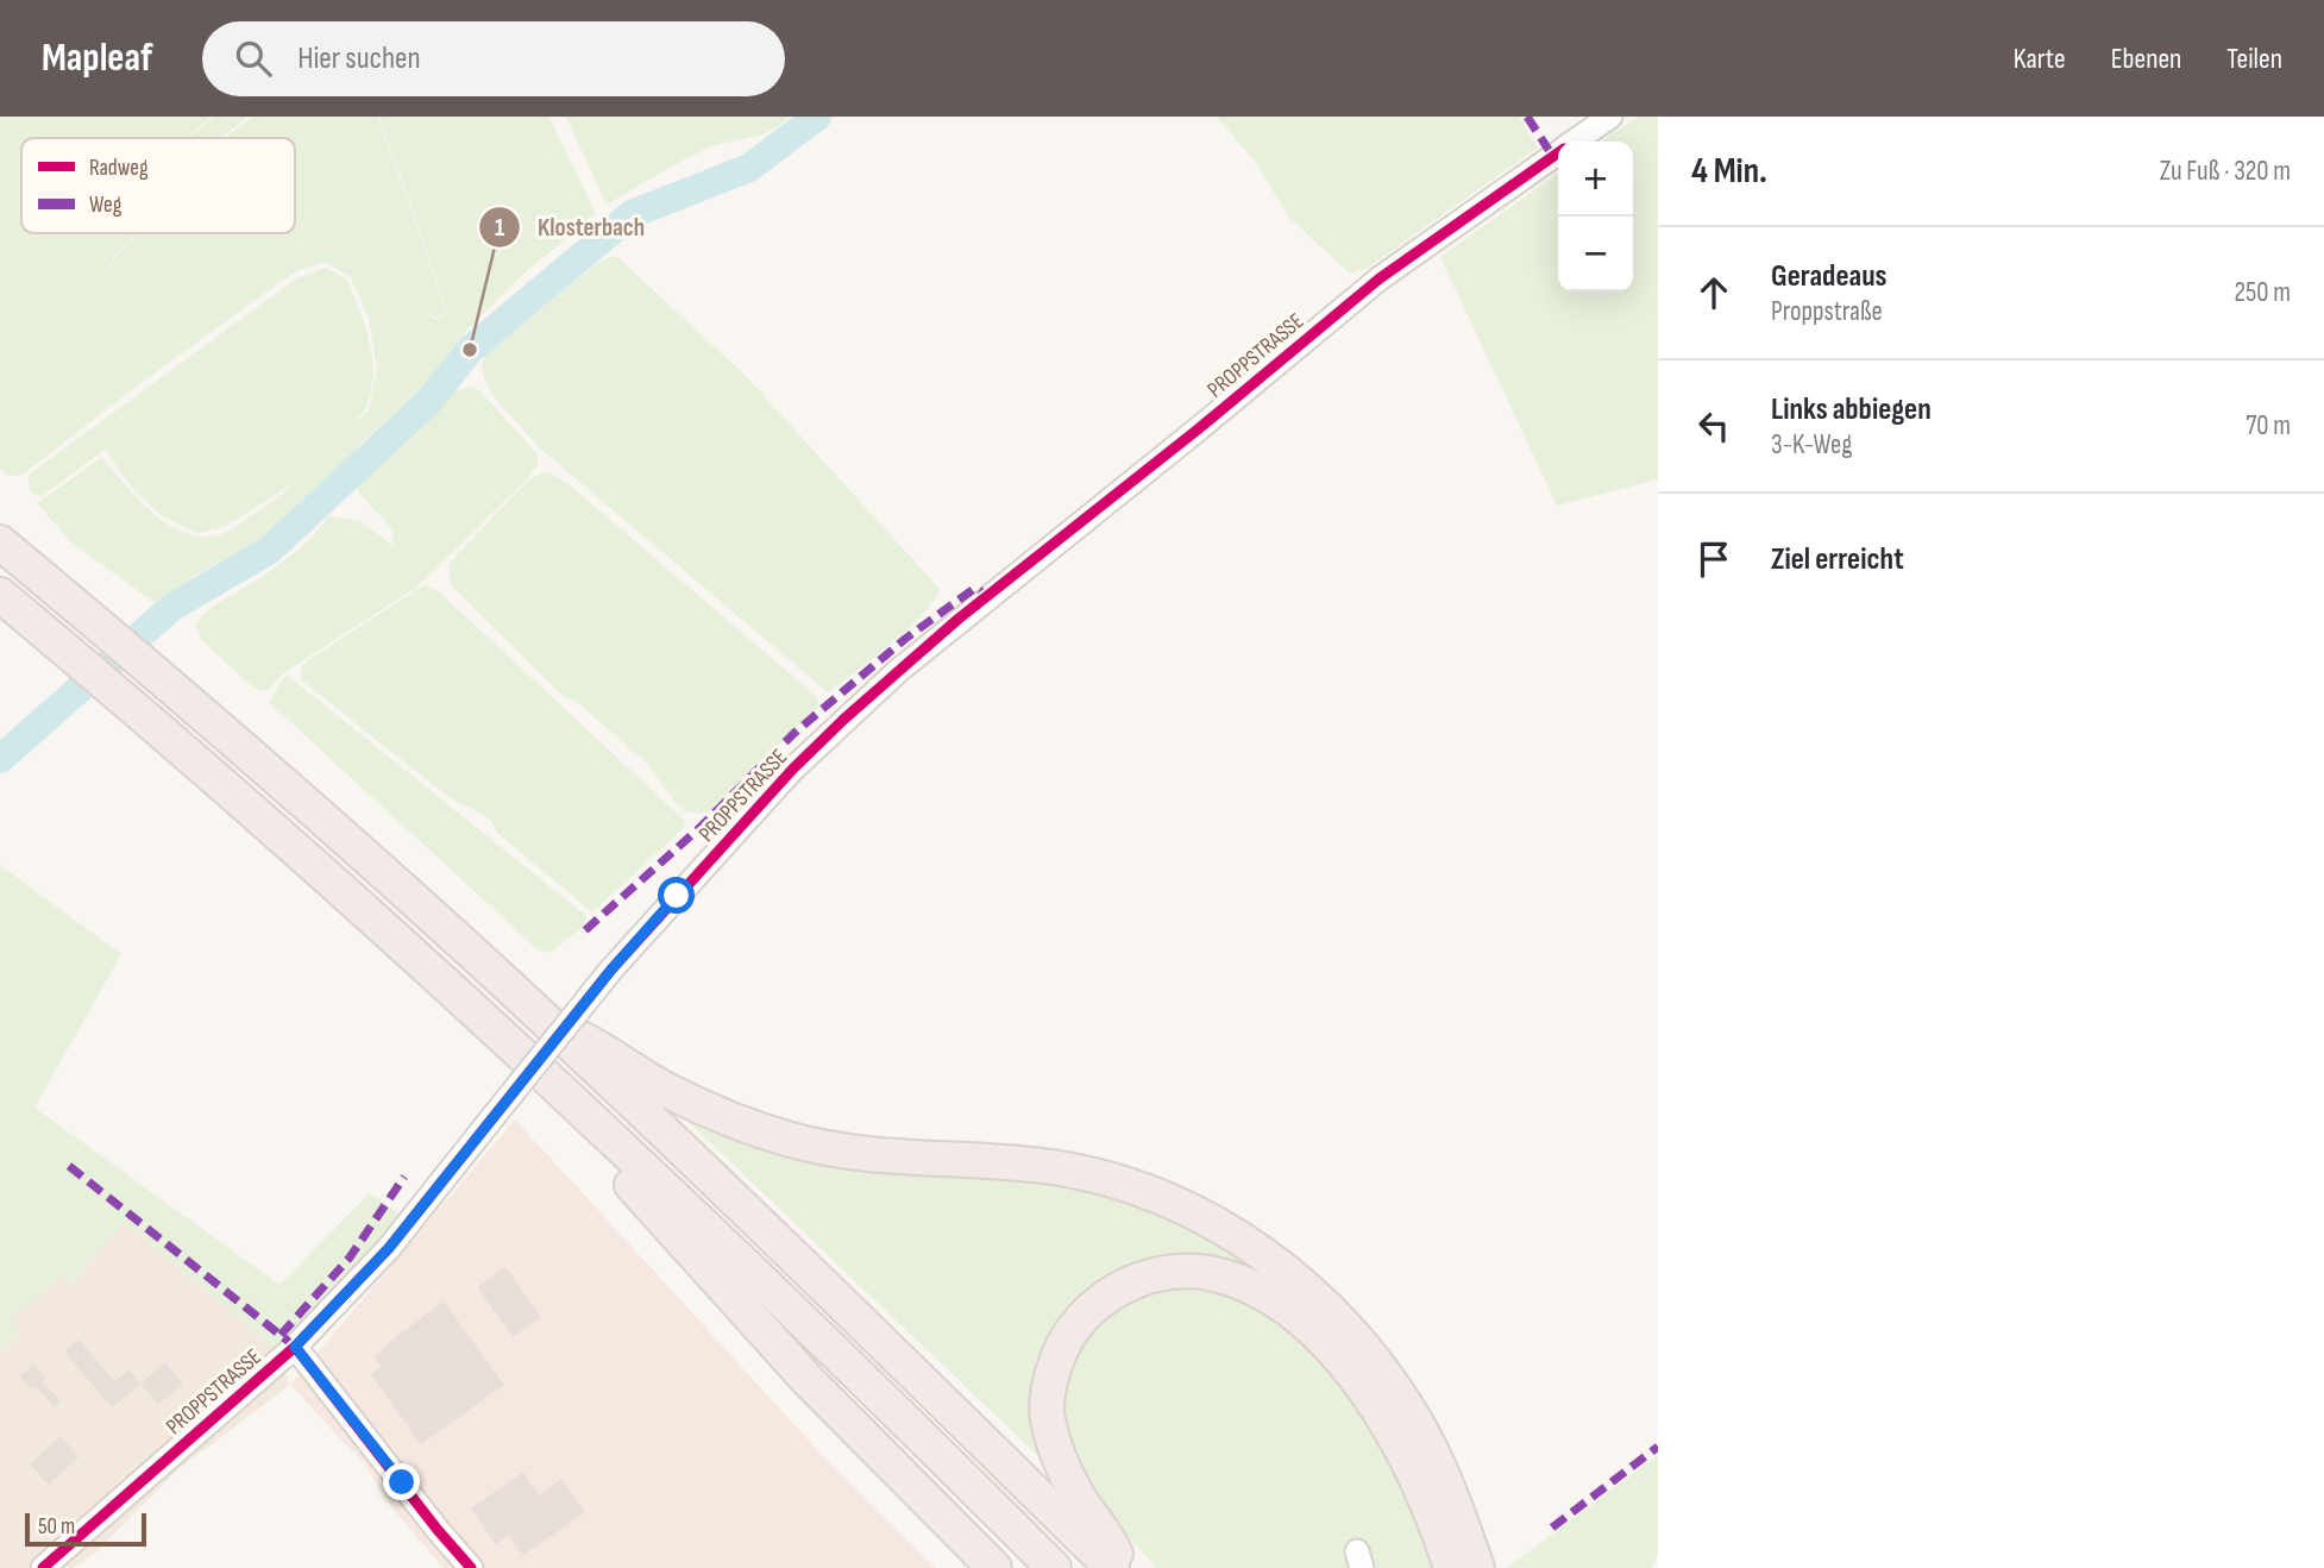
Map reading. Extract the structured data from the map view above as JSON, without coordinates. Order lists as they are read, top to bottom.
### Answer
{
  "streets": {
    "street": ["PROPPSTRASSE"]
  },
  "places": ["Klosterbach"],
  "legend": ["Radweg", "Weg"],
  "scale_bar": "50 m",
  "page": {
    "header": "Mapleaf",
    "search": "Hier suchen",
    "nav": ["Karte", "Ebenen", "Teilen"],
    "heading": ["4 Min.", "Zu Fuß · 320 m"],
    "map_buttons": ["+", "−"],
    "list": [
      ["Geradeaus", "Proppstraße", "250 m"],
      ["Links abbiegen", "3-K-Weg", "70 m"],
      "Ziel erreicht"
    ],
    "scale": "50 m"
  }
}
